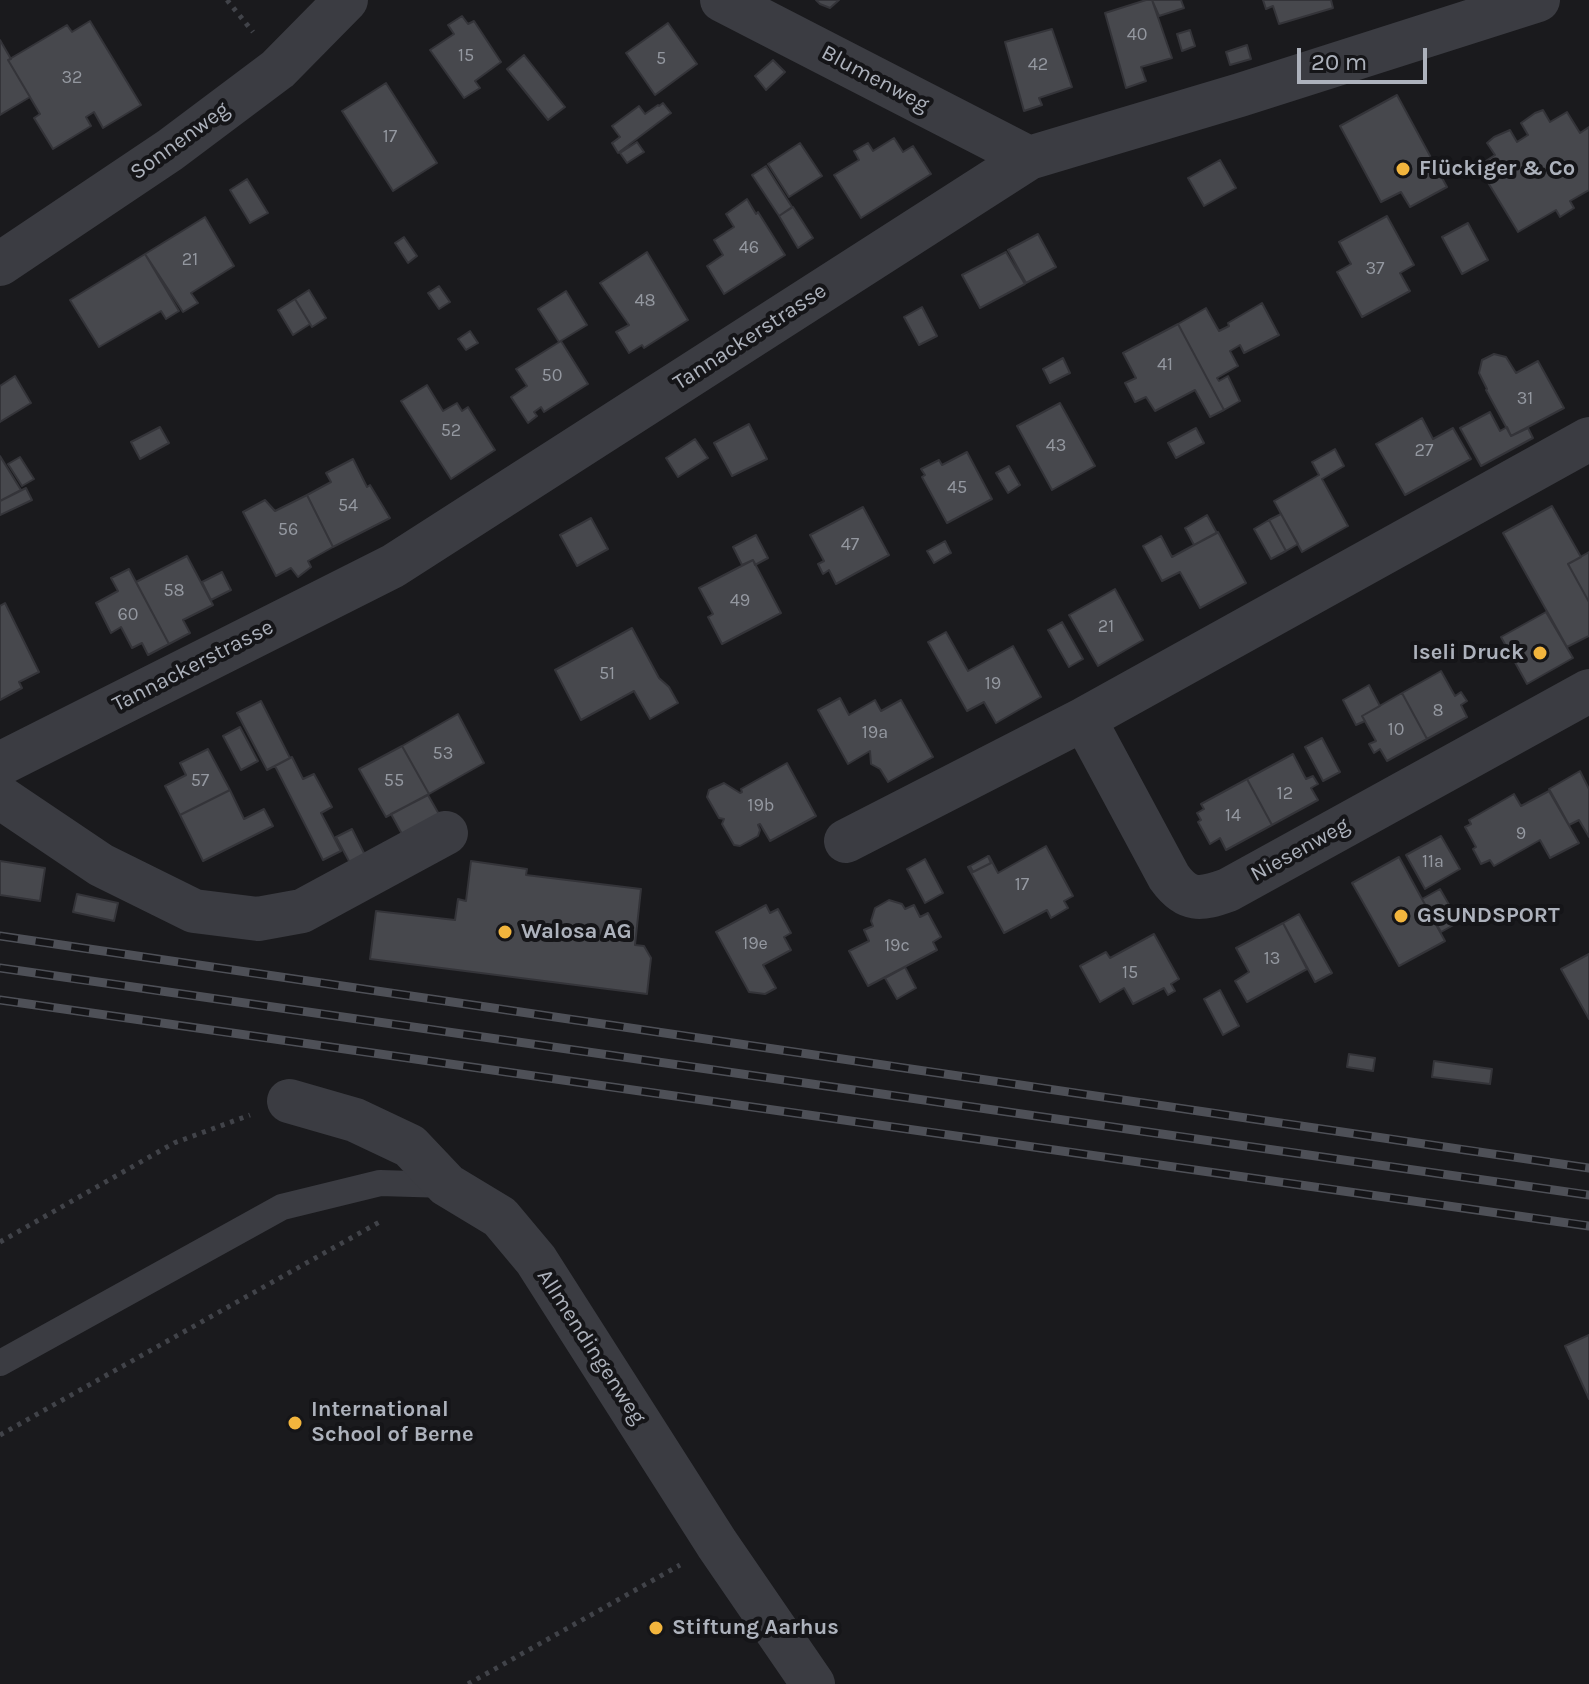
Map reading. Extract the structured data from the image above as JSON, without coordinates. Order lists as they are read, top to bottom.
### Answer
{
  "streets": {
    "street": [
      "Blumenweg",
      "Sonnenweg",
      "Tannackerstrasse",
      "Niesenweg",
      "Allmendingenweg"
    ]
  },
  "crossings": [
    ["Blumenweg", "Tannackerstrasse"]
  ],
  "places": [
    "Flückiger & Co",
    "Iseli Druck",
    "GSUNDSPORT",
    "Walosa AG",
    "International School of Berne",
    "Stiftung Aarhus"
  ],
  "house_numbers": [
    "40",
    "15",
    "5",
    "42",
    "32",
    "17",
    "46",
    "21",
    "37",
    "48",
    "41",
    "50",
    "31",
    "52",
    "43",
    "27",
    "45",
    "54",
    "56",
    "47",
    "58",
    "49",
    "60",
    "21",
    "51",
    "19",
    "8",
    "10",
    "19a",
    "53",
    "57",
    "55",
    "12",
    "19b",
    "14",
    "9",
    "11a",
    "17",
    "19e",
    "19c",
    "13",
    "15"
  ],
  "scale_bar": "20 m"
}
